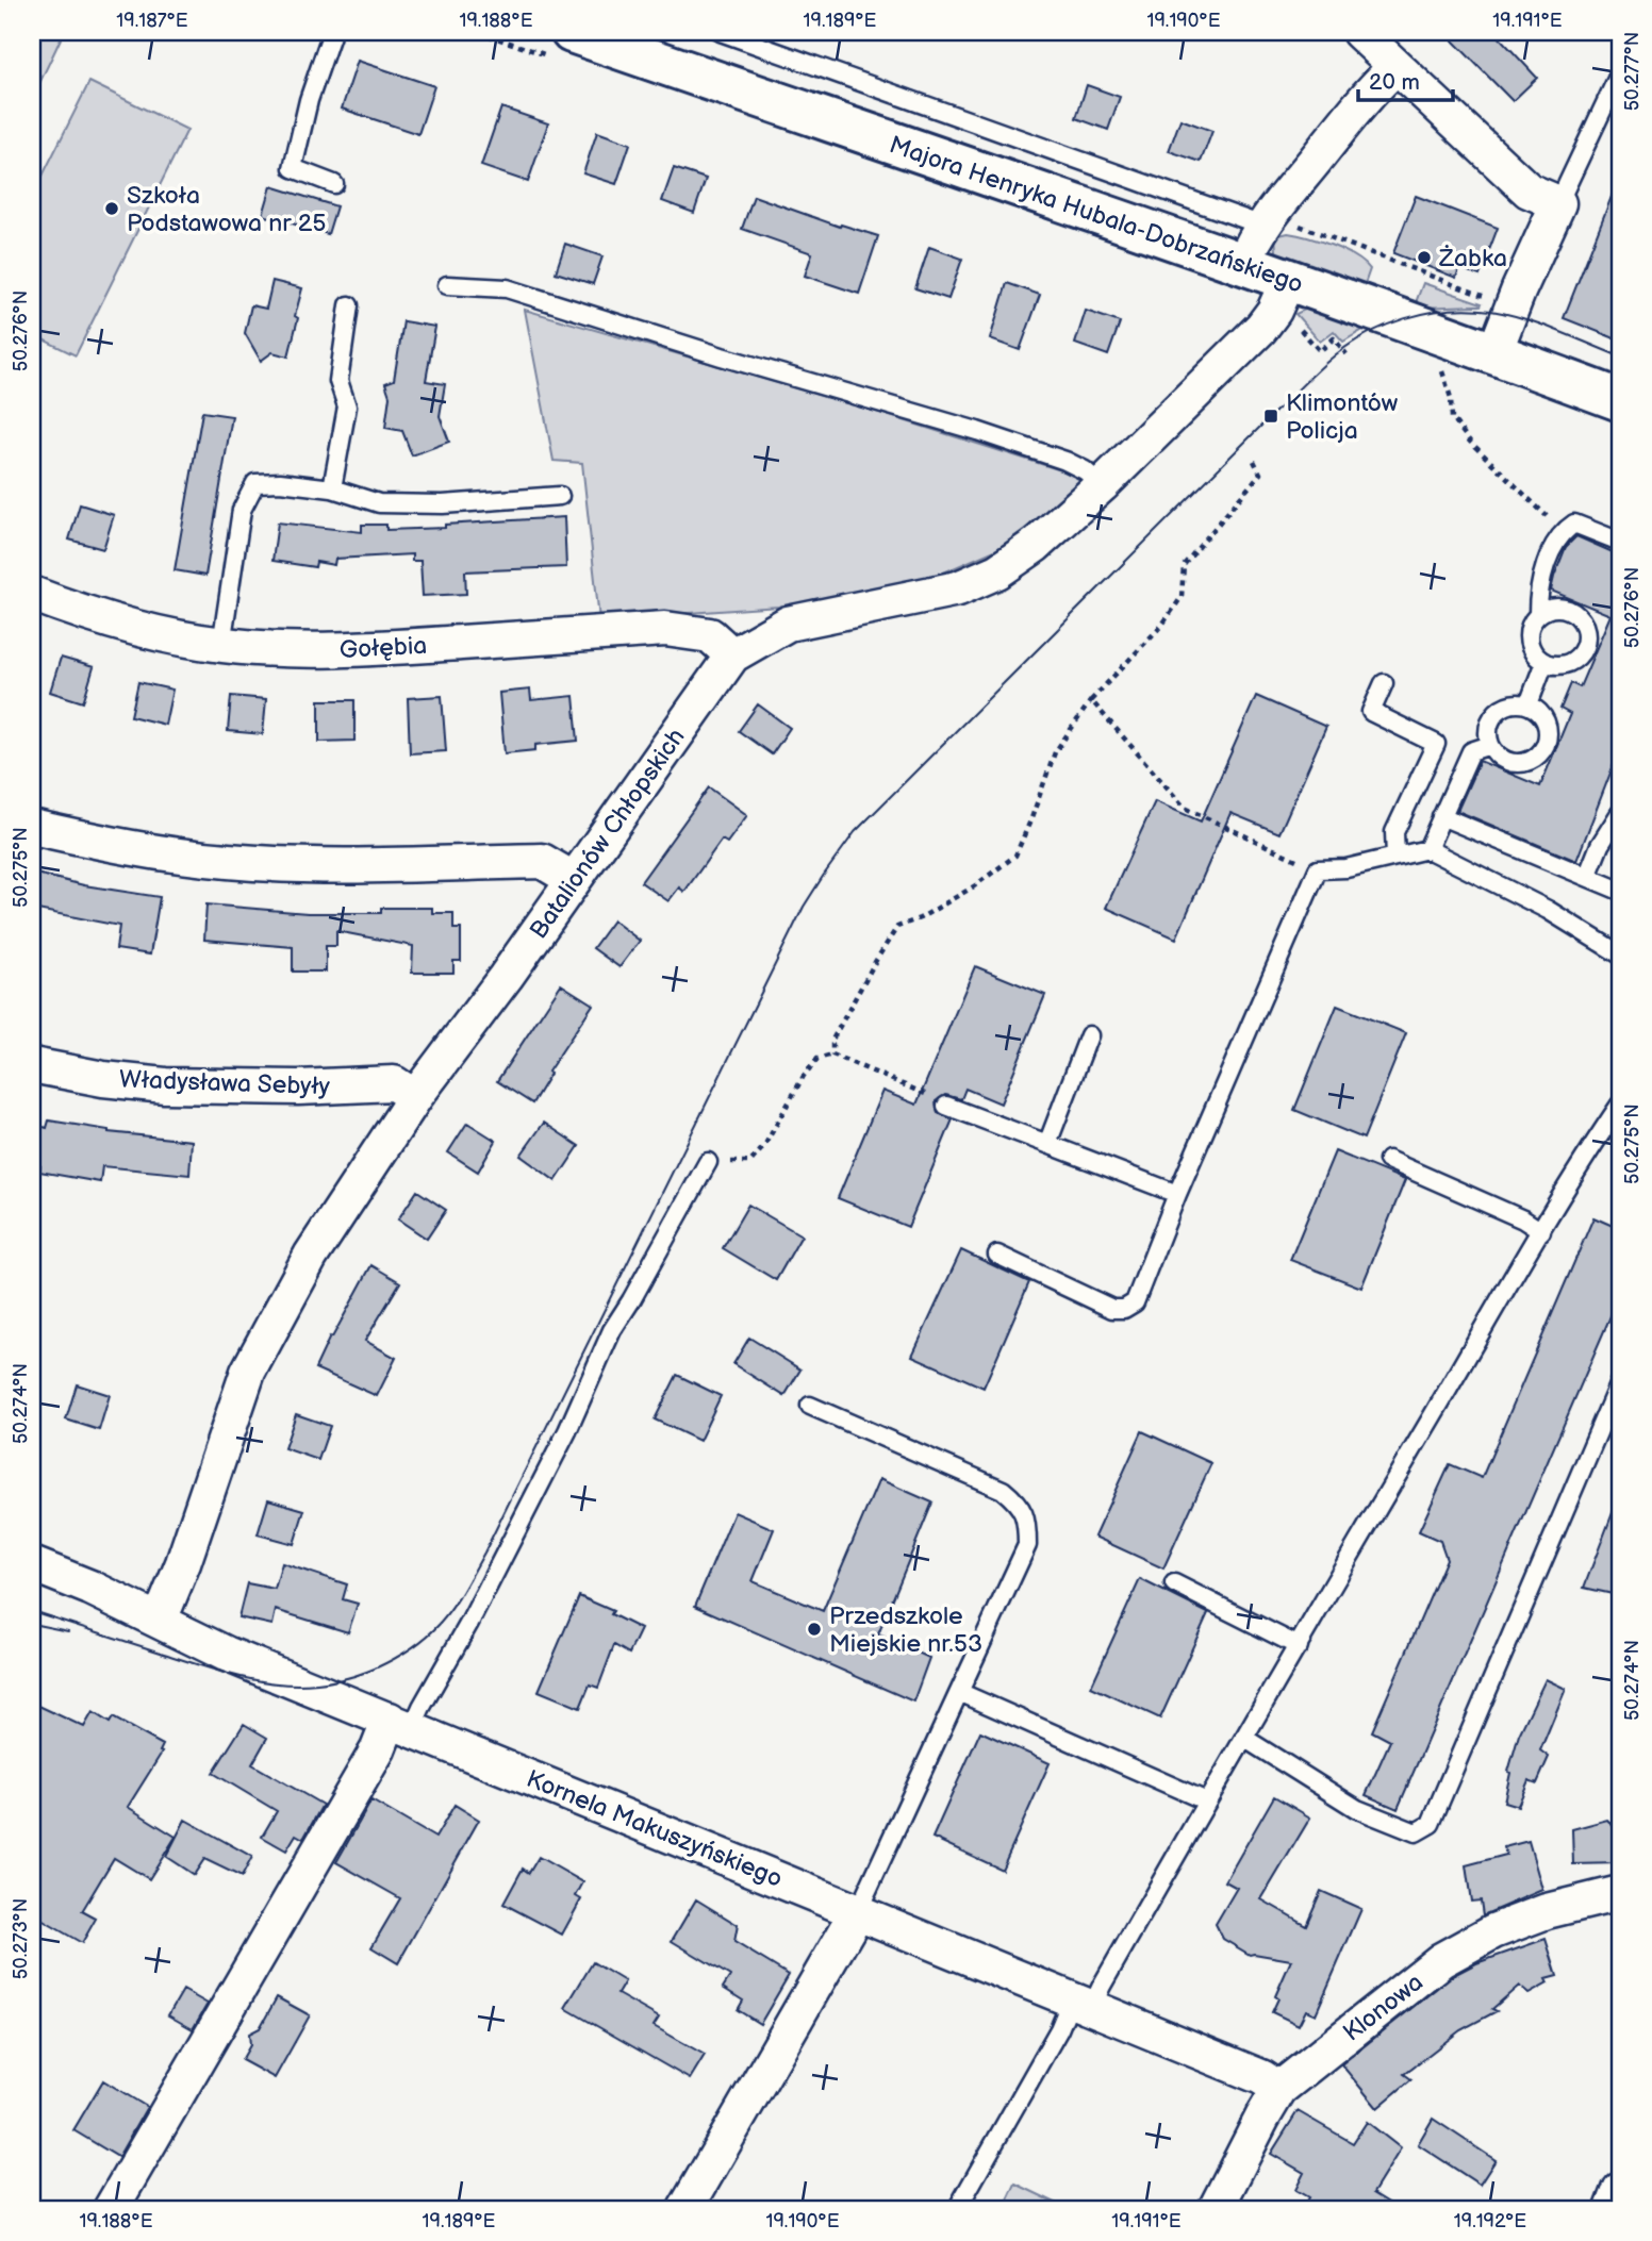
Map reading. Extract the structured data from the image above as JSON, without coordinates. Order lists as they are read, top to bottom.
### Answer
{
  "streets": {
    "street": [
      "Majora Henryka Hubala-Dobrzańskiego",
      "Gołębia",
      "Batalionów Chłopskich",
      "Władysława Sebyły",
      "Kornela Makuszyńskiego",
      "Klonowa"
    ]
  },
  "crossings": [
    ["Majora Henryka Hubala-Dobrzańskiego", "Batalionów Chłopskich"],
    ["Gołębia", "Batalionów Chłopskich"],
    ["Batalionów Chłopskich", "Władysława Sebyły"],
    ["Batalionów Chłopskich", "Kornela Makuszyńskiego"],
    ["Kornela Makuszyńskiego", "Klonowa"]
  ],
  "places": {
    "other": ["Szkoła Podstawowa nr 25", "Żabka", "Przedszkole Miejskie nr.53"],
    "transit": ["Klimontów Policja"]
  },
  "scale_bar": "20 m",
  "coordinates": [
    "19.187°E",
    "19.188°E",
    "19.189°E",
    "19.190°E",
    "19.191°E",
    "50.277°N",
    "50.276°N",
    "50.275°N",
    "50.274°N",
    "50.273°N",
    "19.192°E"
  ]
}
